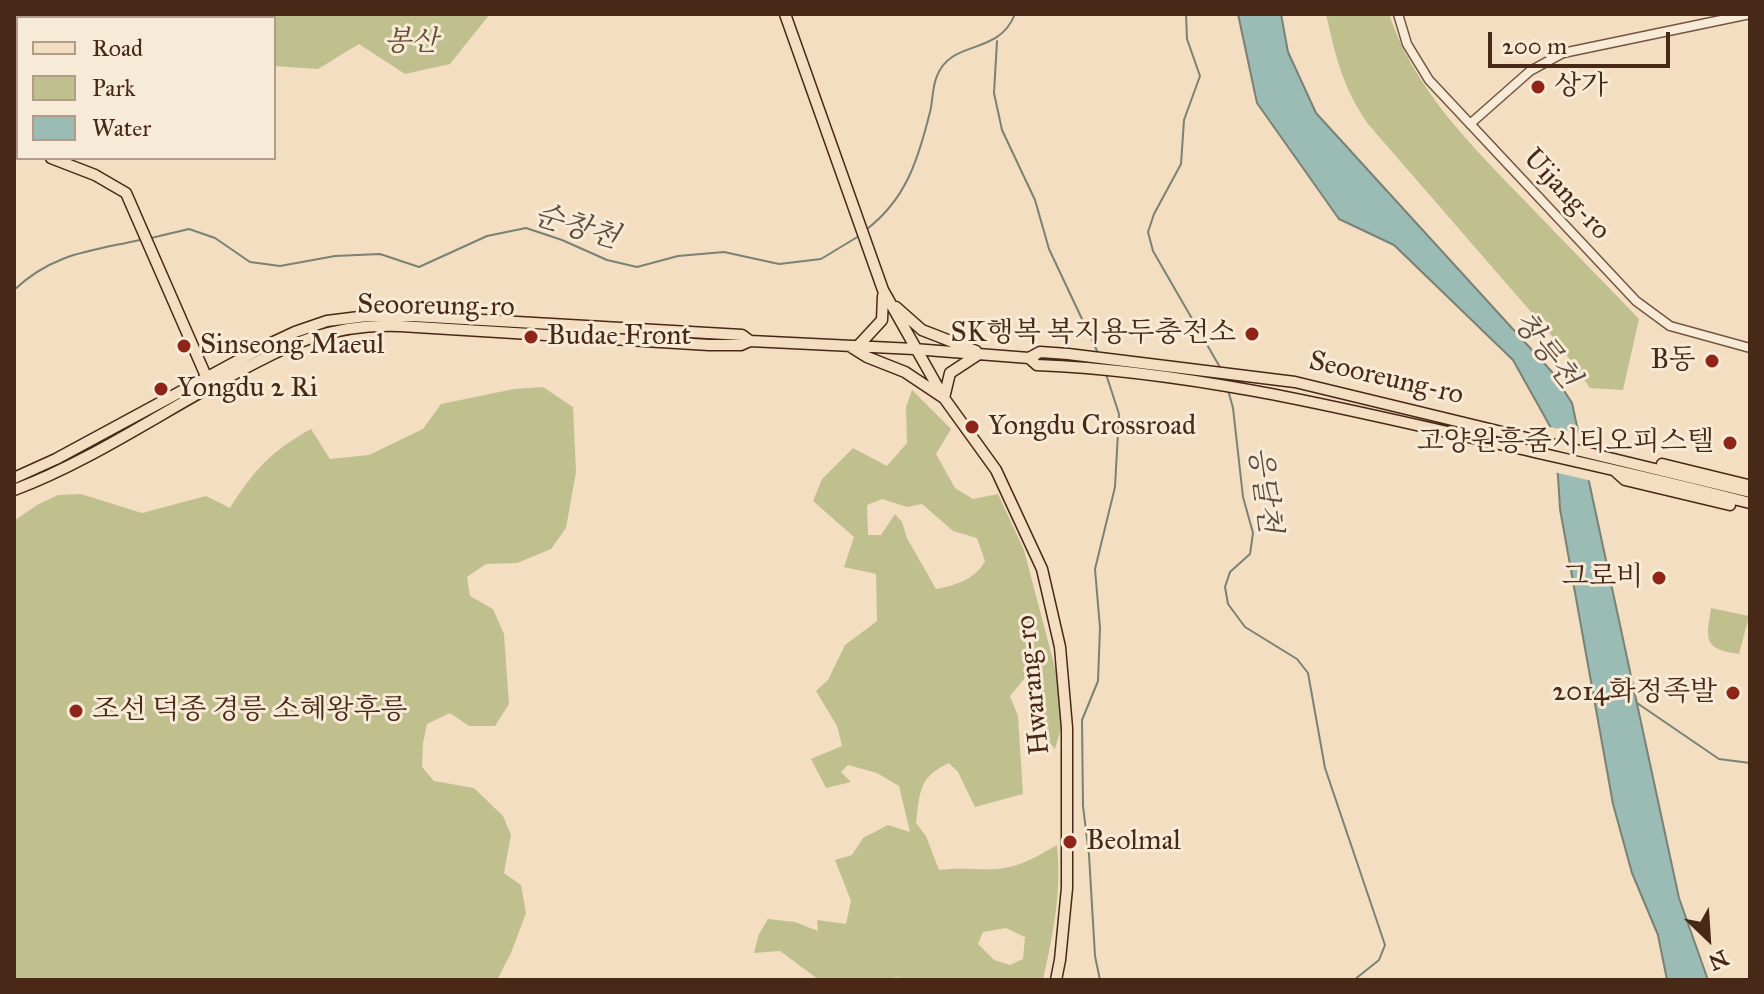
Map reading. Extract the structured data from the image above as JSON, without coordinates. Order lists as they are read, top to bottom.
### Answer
{
  "streets": {
    "main road": ["Seooreung-ro", "Hwarang-ro"],
    "street": ["Uijang-ro"]
  },
  "crossings": [
    ["Seooreung-ro", "Hwarang-ro"]
  ],
  "water": ["순창천", "창릉천", "응달천"],
  "parks": ["봉산"],
  "places": [
    "상가",
    "SK행복 복지용두충전소",
    "Budae Front",
    "Sinseong Maeul",
    "B동",
    "Yongdu 2 Ri",
    "Yongdu Crossroad",
    "고양원흥줌시티오피스텔",
    "그로비",
    "2014화정족발",
    "조선 덕종 경릉 소혜왕후릉",
    "Beolmal"
  ],
  "legend": ["Road", "Park", "Water"],
  "scale_bar": "200 m",
  "north": "bottom right"
}
